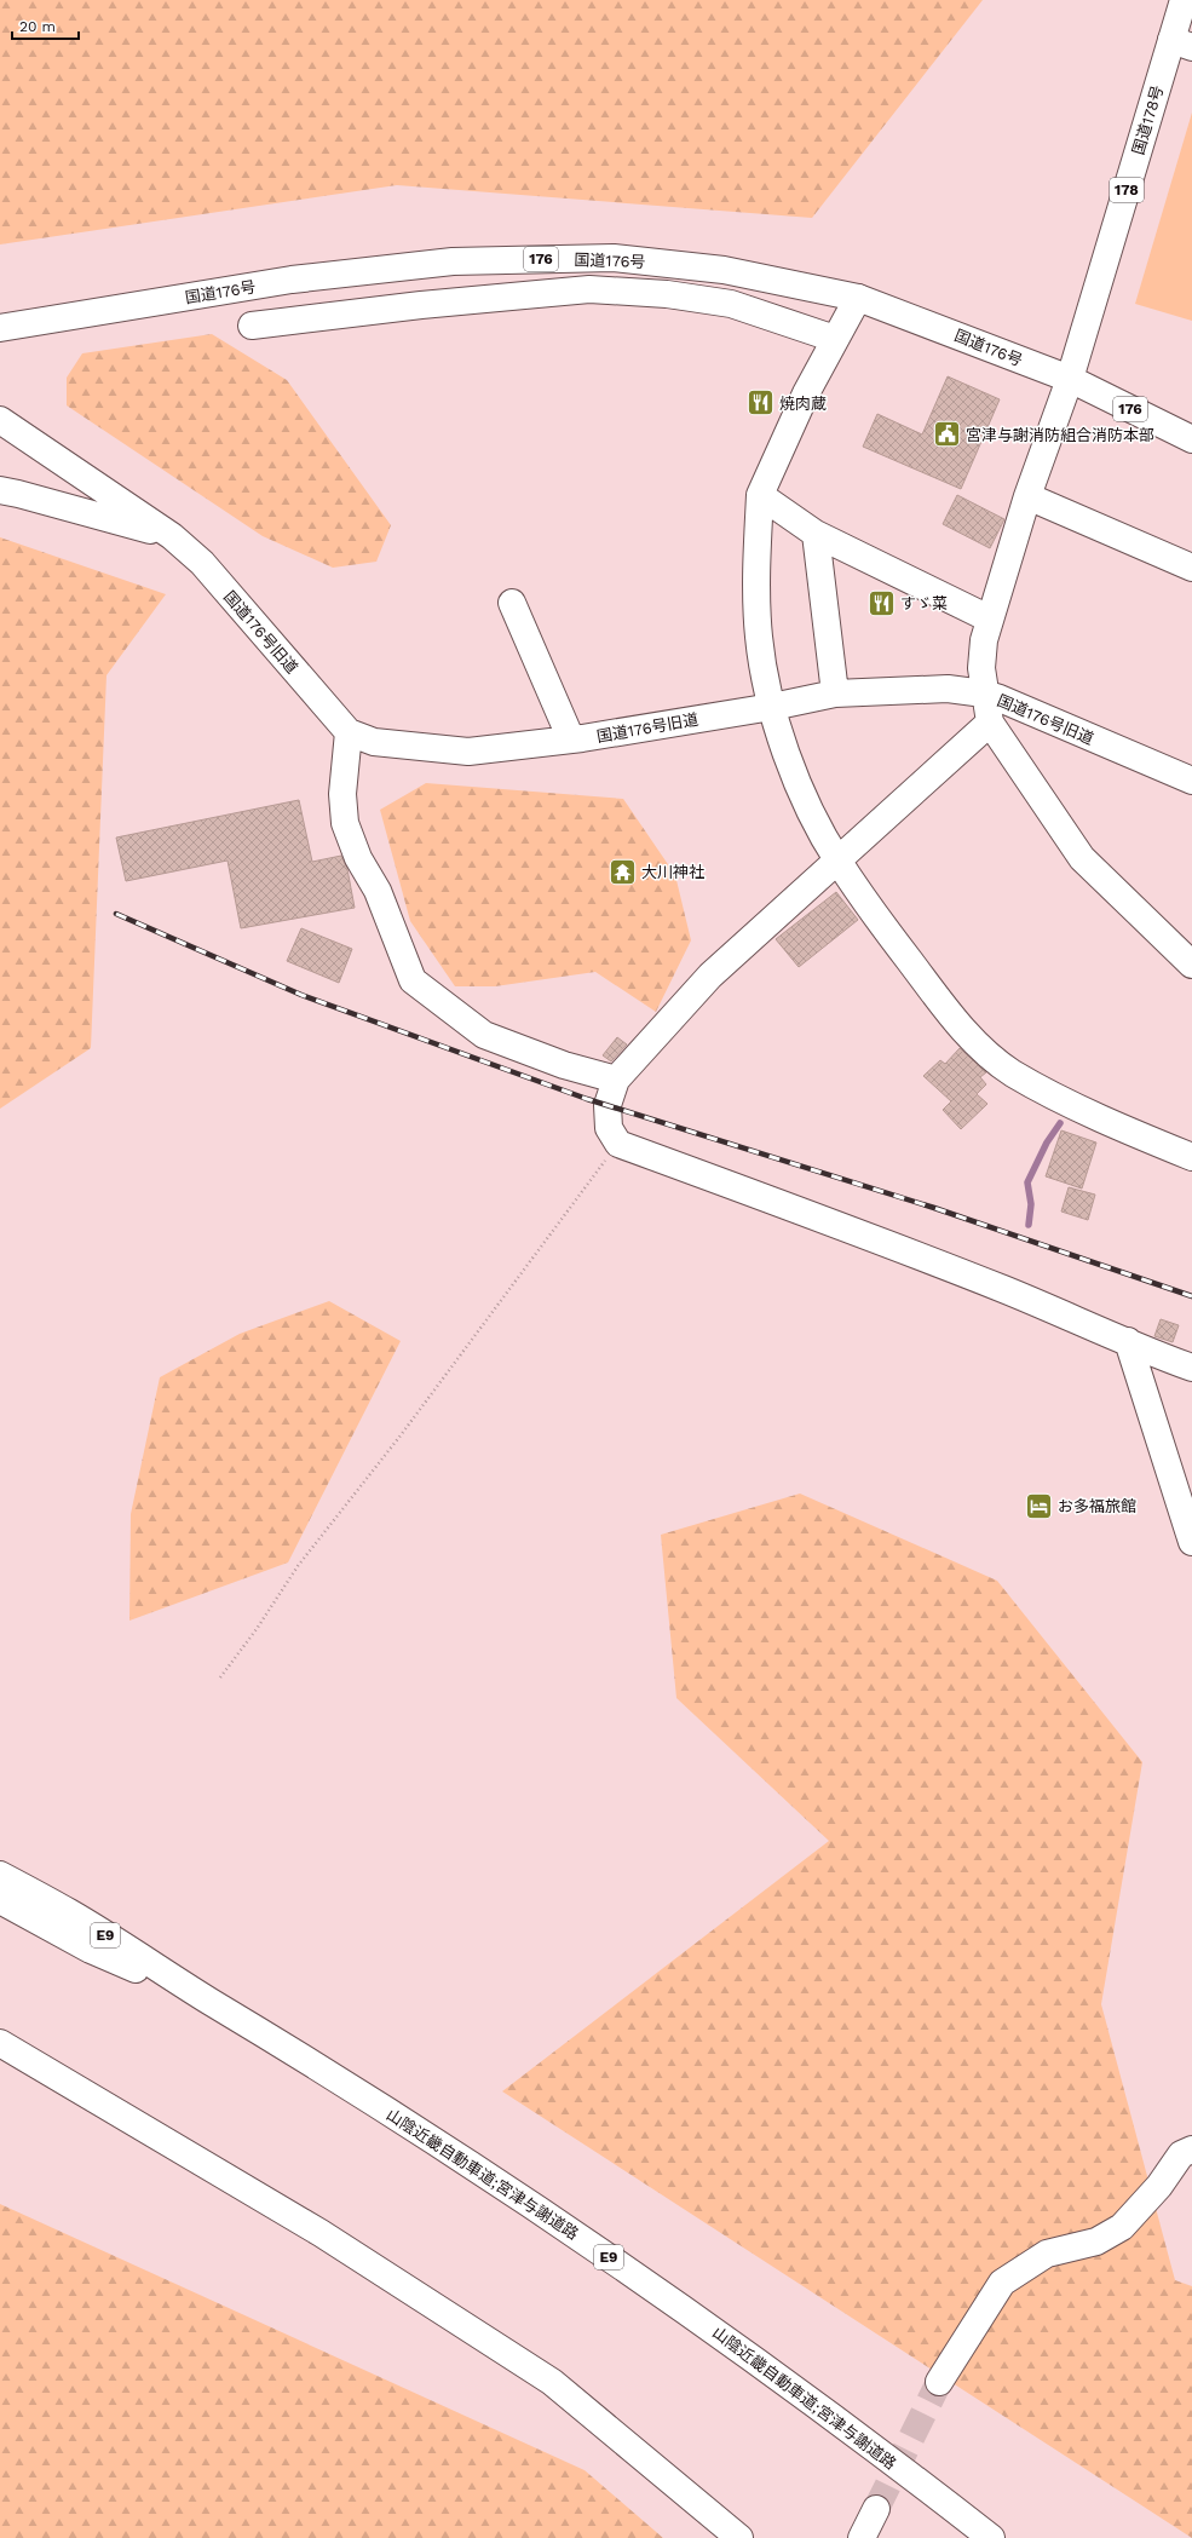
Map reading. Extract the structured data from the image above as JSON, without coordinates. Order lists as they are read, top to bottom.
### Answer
{
  "streets": {
    "main road": [
      "国道178号",
      "178",
      "176",
      "国道176号",
      "国道176号旧道",
      "E9",
      "山陰近畿自動車道;宮津与謝道路"
    ]
  },
  "crossings": [
    ["国道178号", "国道176号"],
    ["国道178号", "国道176号旧道"]
  ],
  "places": {
    "restaurant": ["焼肉蔵", "すゞ菜"],
    "public building": ["宮津与謝消防組合消防本部"],
    "temple": ["大川神社"],
    "hotel": ["お多福旅館"]
  },
  "scale_bar": "20 m"
}
